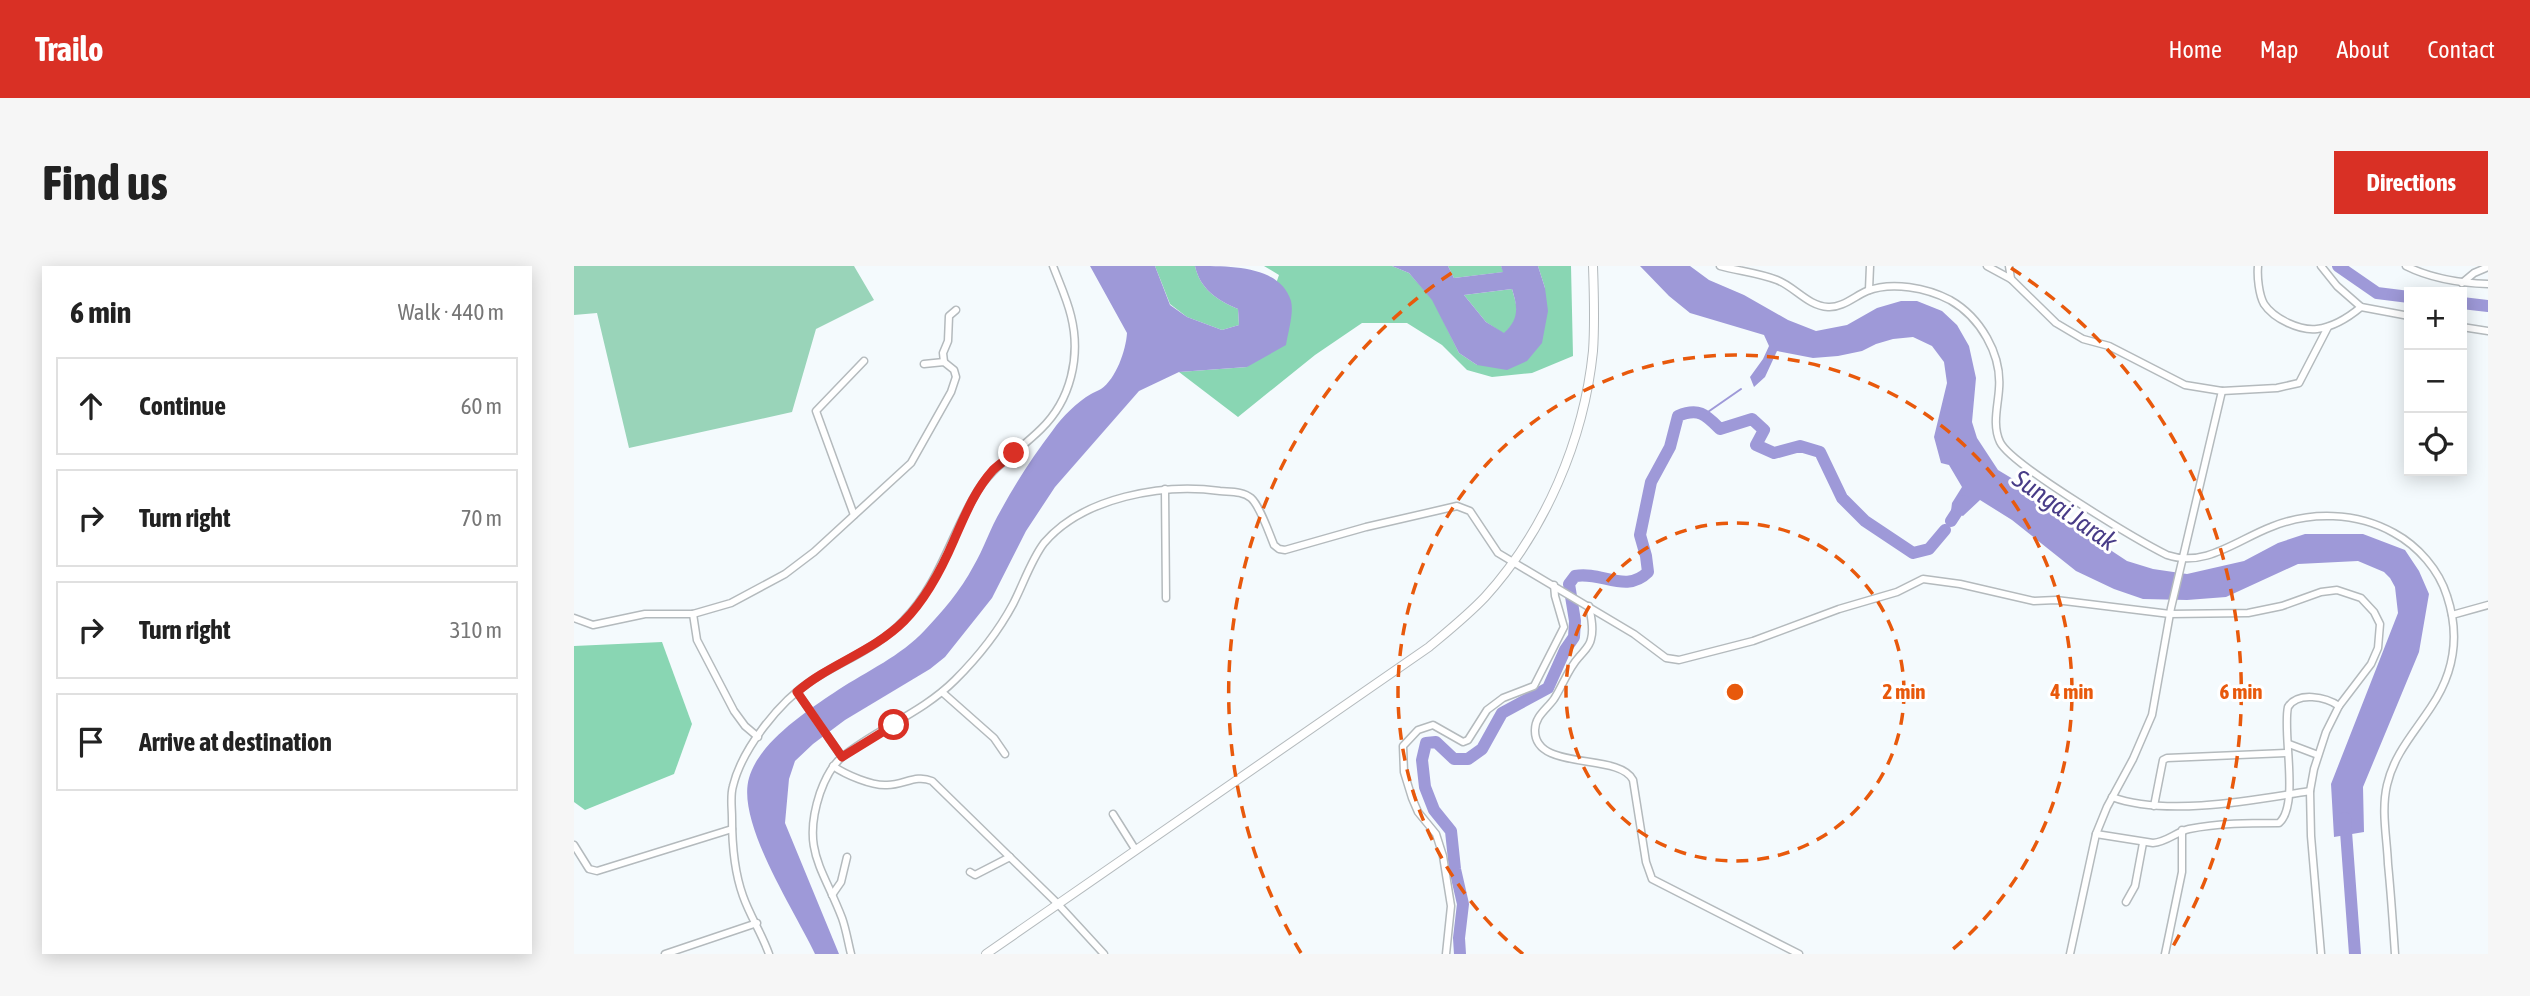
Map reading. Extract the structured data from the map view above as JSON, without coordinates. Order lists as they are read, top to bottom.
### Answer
{
  "water": ["Sungai Jarak"],
  "page": {
    "header": "Trailo",
    "nav": [
      "Home",
      "Map",
      "About",
      "Contact"
    ],
    "buttons": "Directions",
    "title": "Find us",
    "heading": ["6 min", "Walk · 440 m"],
    "map_buttons": ["+", "−"],
    "list": [
      ["Continue", "60 m"],
      ["Turn right", "70 m"],
      ["Turn right", "310 m"],
      "Arrive at destination"
    ]
  },
  "rings": ["2 min", "4 min", "6 min"]
}
